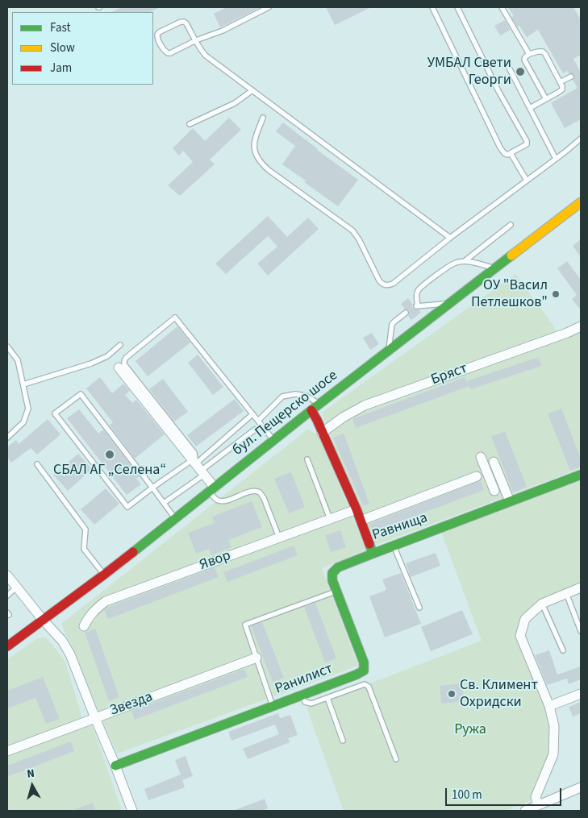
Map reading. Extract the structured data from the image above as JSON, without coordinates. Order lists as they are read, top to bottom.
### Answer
{
  "streets": {
    "street": [
      "Бряст",
      "бул. Пещерско шосе",
      "Равнища",
      "Явор",
      "Ранилист",
      "Звезда"
    ]
  },
  "crossings": [
    ["Бряст", "Равнища"],
    ["бул. Пещерско шосе", "Равнища"],
    ["Равнища", "Явор"],
    ["Равнища", "Ранилист"]
  ],
  "parks": ["Ружа"],
  "places": [
    "УМБАЛ Свети Георги",
    "ОУ \"Васил Петлешков\"",
    "СБАЛ АГ „Селена“",
    "Св. Климент Охридски"
  ],
  "legend": ["Fast", "Slow", "Jam"],
  "scale_bar": "100 m",
  "north": "top"
}
